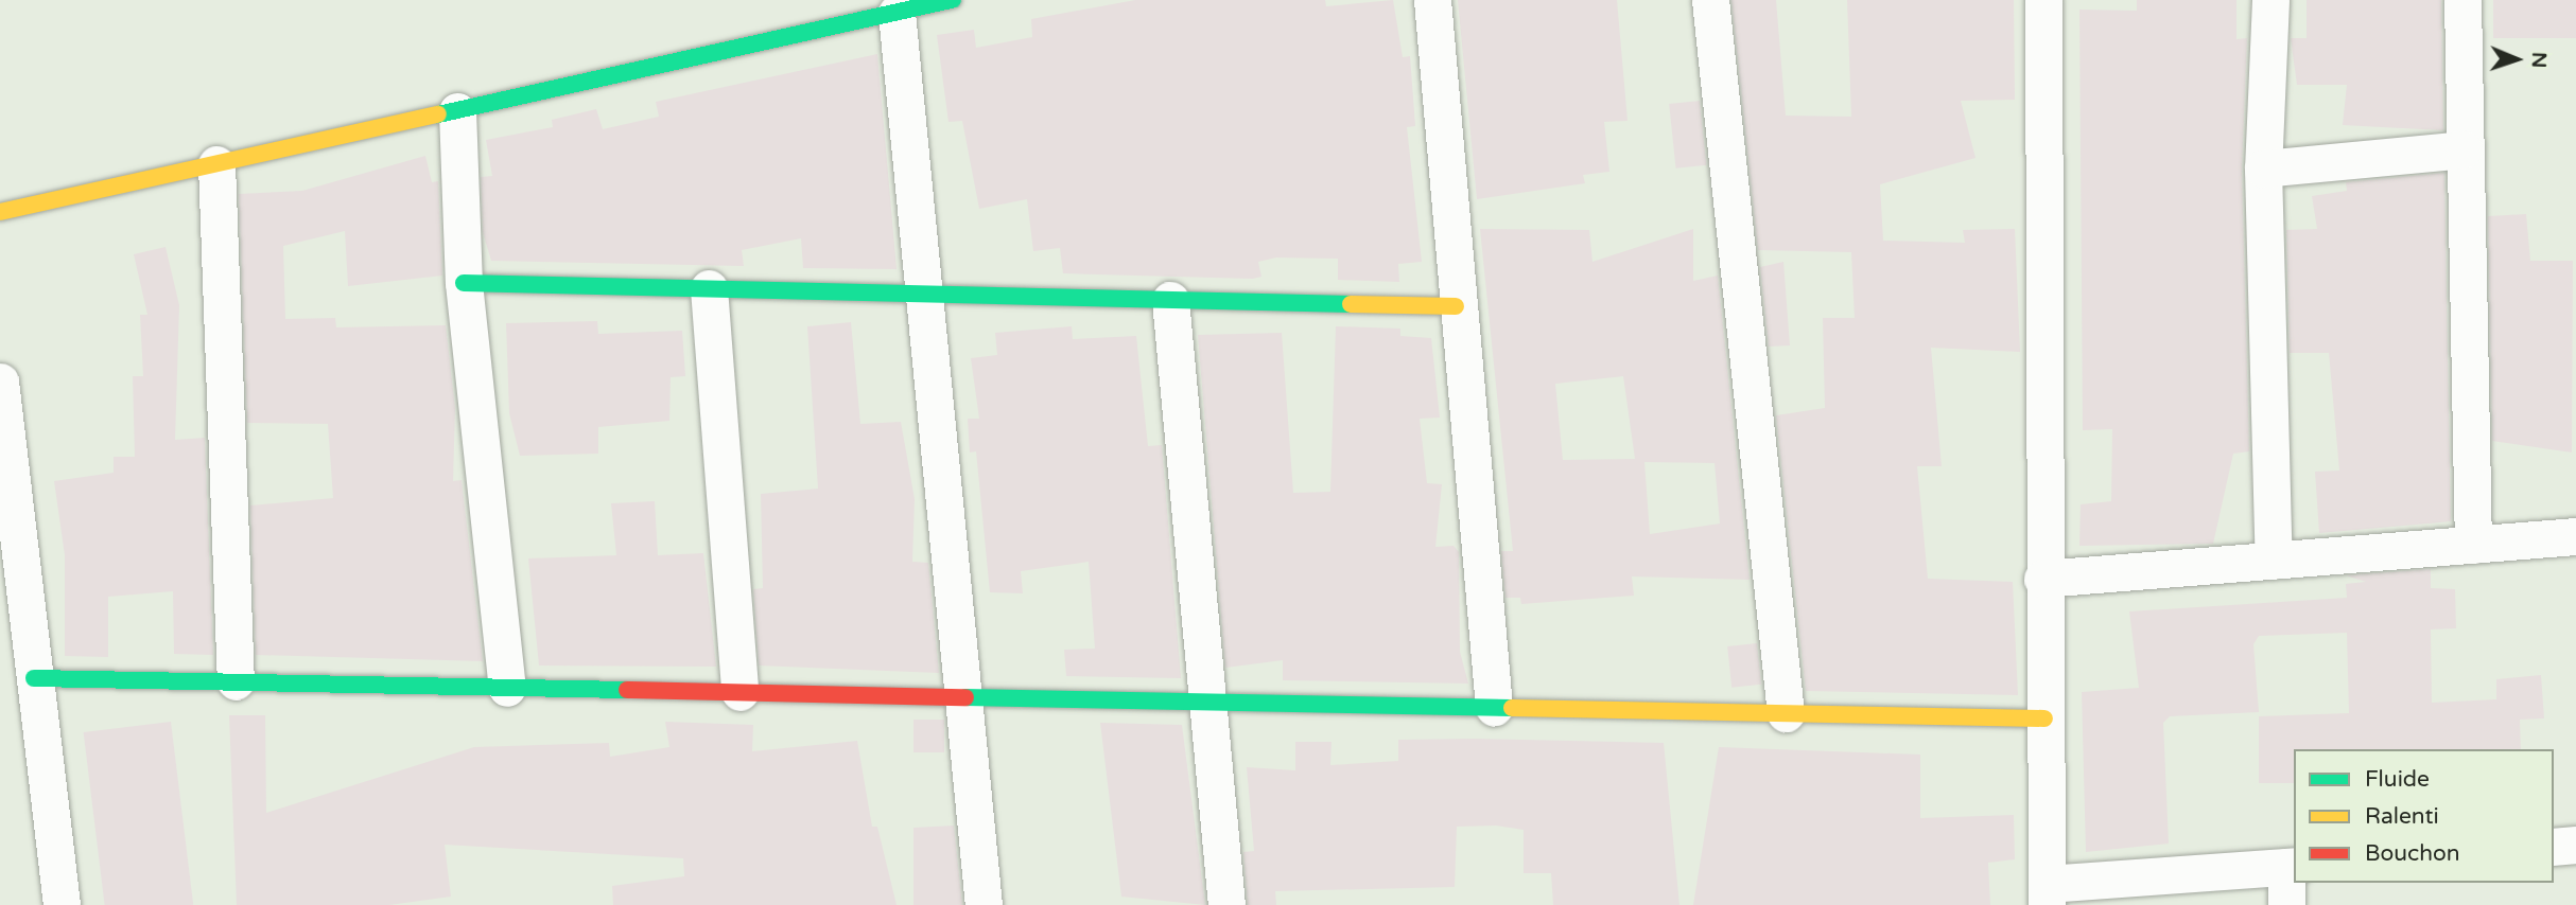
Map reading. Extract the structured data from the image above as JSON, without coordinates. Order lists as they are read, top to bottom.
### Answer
{
  "legend": ["Fluide", "Ralenti", "Bouchon"],
  "north": "right"
}
